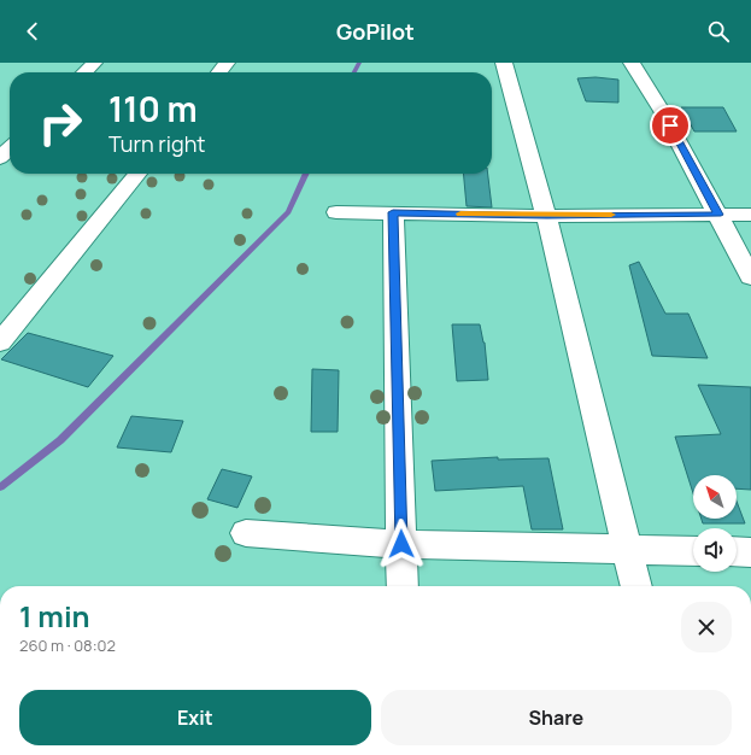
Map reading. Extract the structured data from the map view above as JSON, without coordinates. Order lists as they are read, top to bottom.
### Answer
{
  "north": "top left",
  "page": {
    "header": "GoPilot",
    "turn": ["110 m", "Turn right"],
    "heading": ["1 min", "260 m · 08:02"],
    "buttons": ["Exit", "Share"]
  }
}
